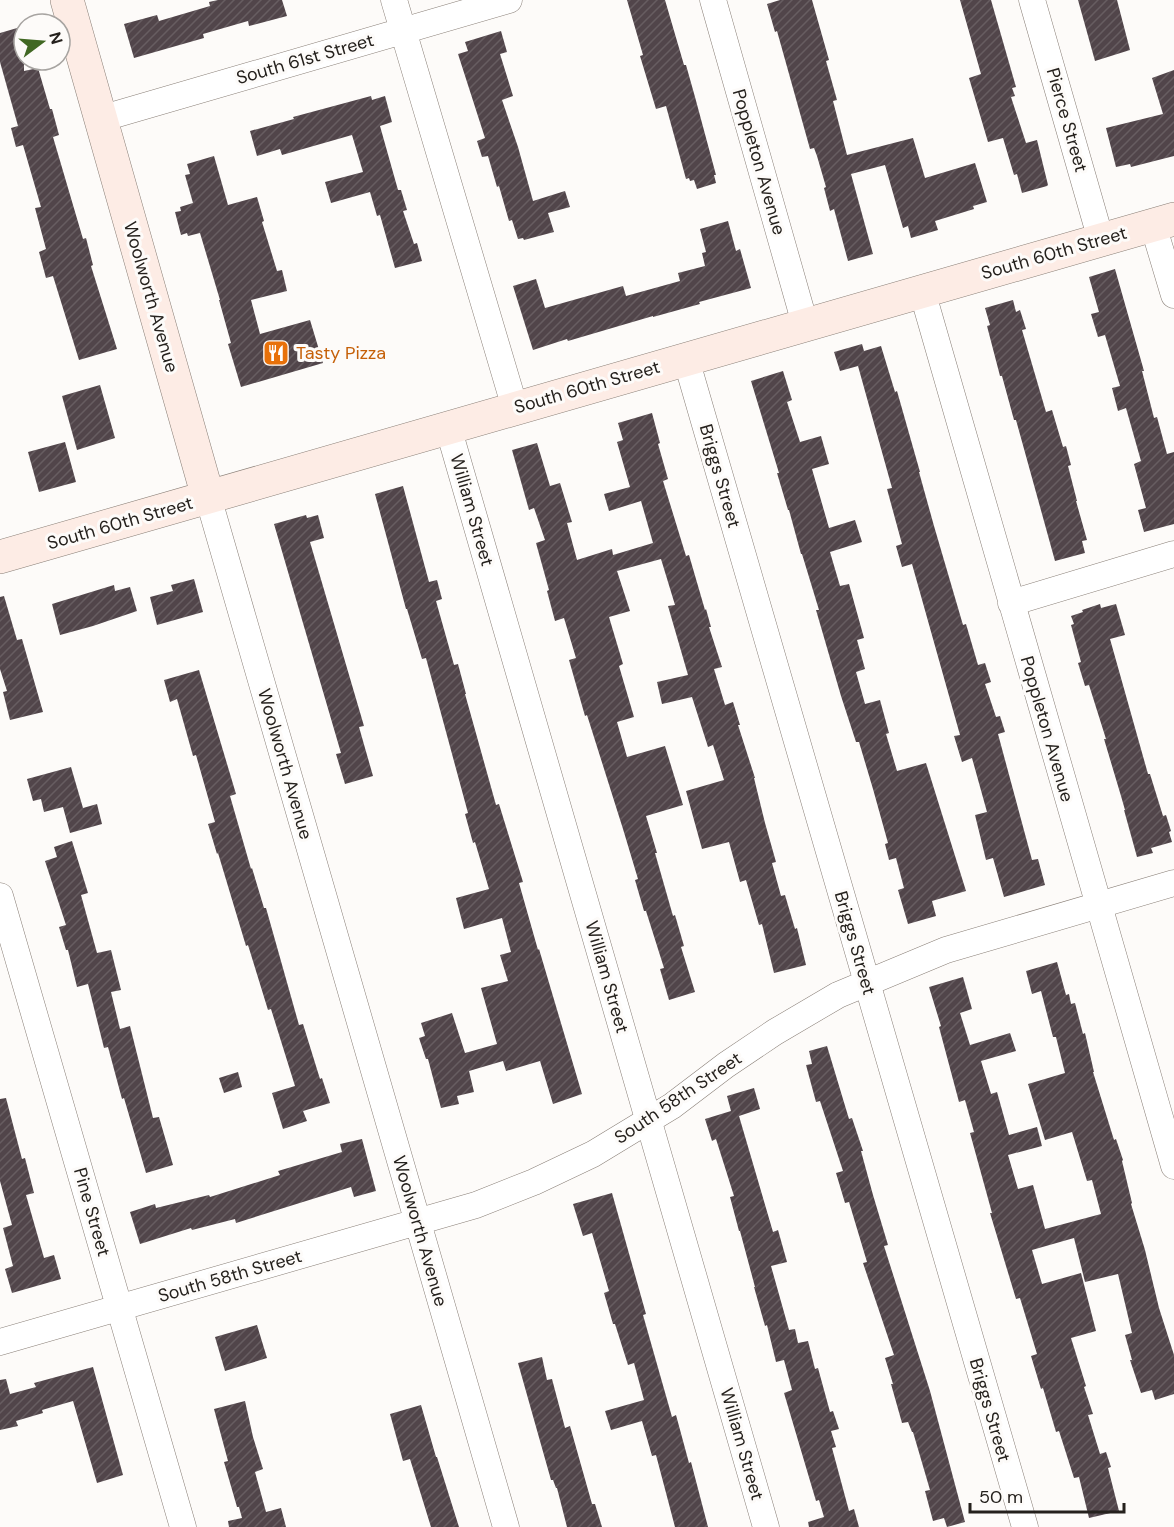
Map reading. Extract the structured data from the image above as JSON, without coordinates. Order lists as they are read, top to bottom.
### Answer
{
  "streets": {
    "main road": ["South 60th Street", "Woolworth Avenue"],
    "street": [
      "South 61st Street",
      "Pierce Street",
      "Poppleton Avenue",
      "Briggs Street",
      "William Street",
      "South 58th Street",
      "Pine Street"
    ]
  },
  "crossings": [
    ["South 61st Street", "Woolworth Avenue"],
    ["Pierce Street", "South 60th Street"],
    ["Poppleton Avenue", "South 60th Street"],
    ["Poppleton Avenue", "South 58th Street"],
    ["South 60th Street", "Woolworth Avenue"],
    ["South 60th Street", "Briggs Street"],
    ["South 60th Street", "William Street"],
    ["Woolworth Avenue", "South 58th Street"],
    ["Briggs Street", "South 58th Street"],
    ["William Street", "South 58th Street"],
    ["South 58th Street", "Pine Street"]
  ],
  "places": {
    "restaurant": ["Tasty Pizza"]
  },
  "scale_bar": "50 m",
  "north": "right"
}
